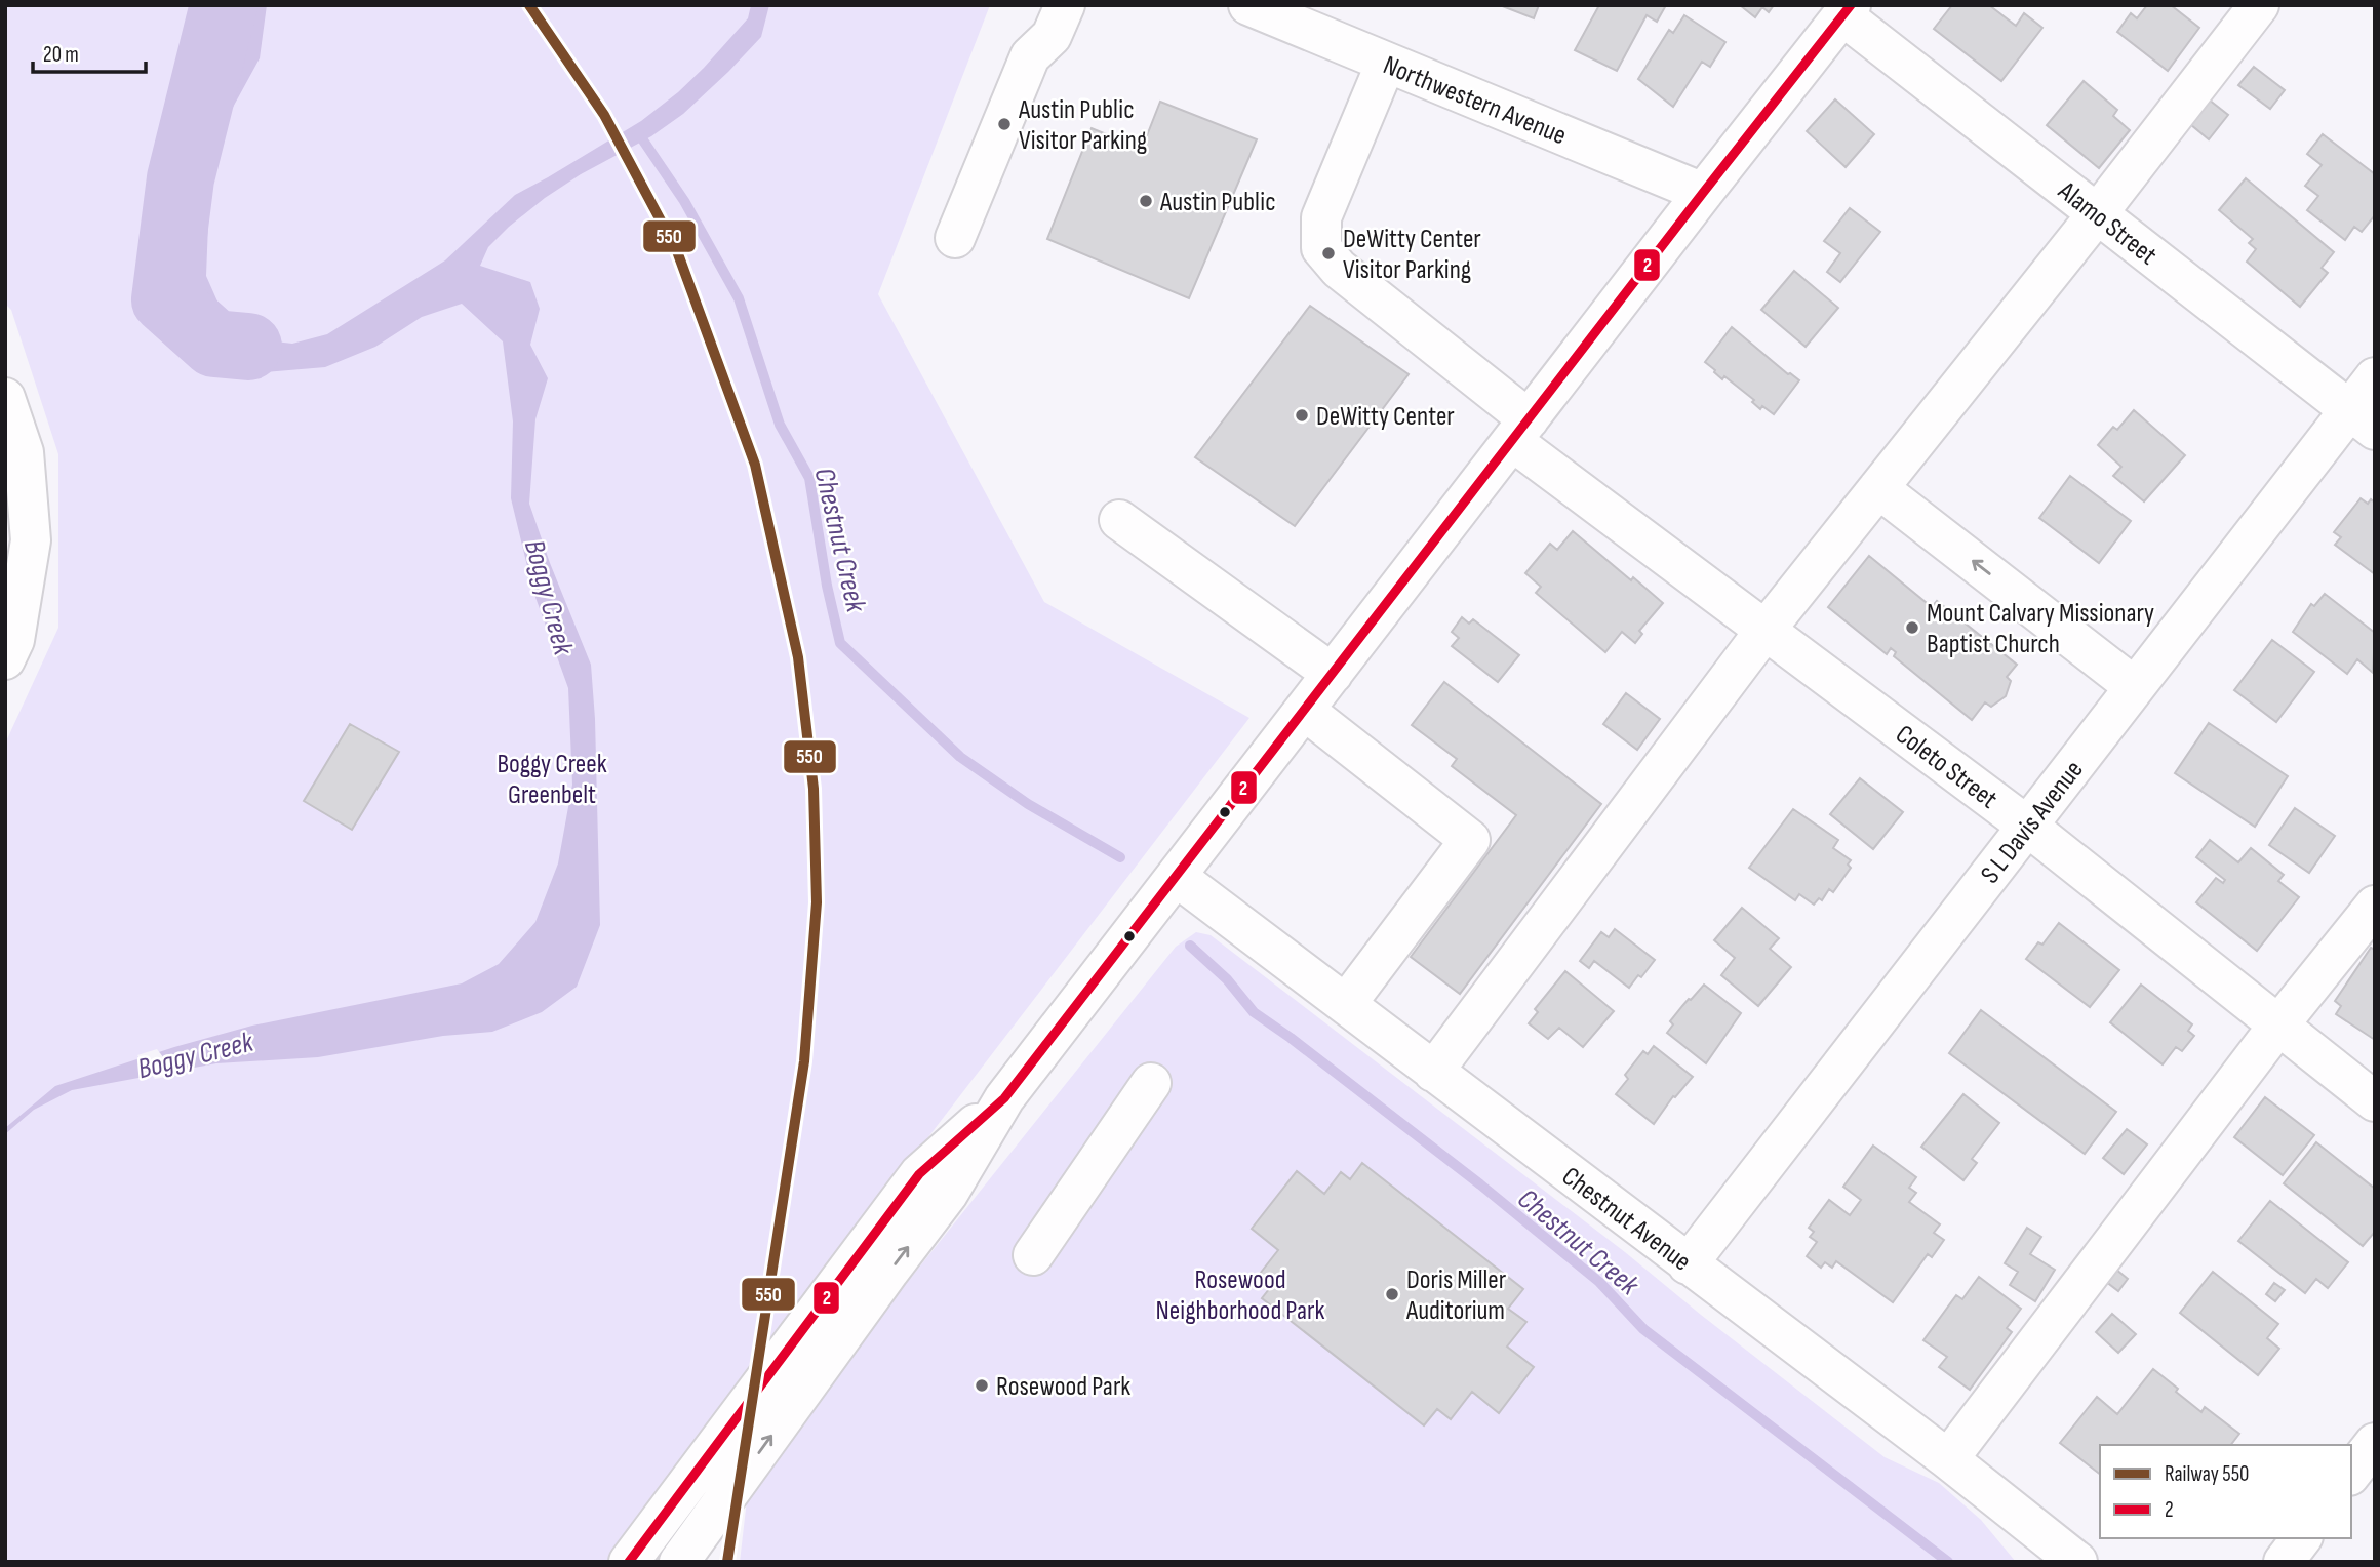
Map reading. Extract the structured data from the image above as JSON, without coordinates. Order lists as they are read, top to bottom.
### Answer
{
  "streets": {
    "street": [
      "Northwestern Avenue",
      "Alamo Street",
      "Coleto Street",
      "S L Davis Avenue",
      "Chestnut Avenue"
    ]
  },
  "crossings": [
    ["Northwestern Avenue", "Coleto Street"],
    ["Alamo Street", "S L Davis Avenue"],
    ["Coleto Street", "S L Davis Avenue"],
    ["S L Davis Avenue", "Chestnut Avenue"]
  ],
  "water": ["Chestnut Creek", "Boggy Creek"],
  "parks": ["Boggy Creek Greenbelt", "Rosewood Neighborhood Park"],
  "places": [
    "Austin Public Visitor Parking",
    "Austin Public",
    "DeWitty Center Visitor Parking",
    "DeWitty Center",
    "Mount Calvary Missionary Baptist Church",
    "Doris Miller Auditorium",
    "Rosewood Park"
  ],
  "lines": ["rail line 550", "transit line 2"],
  "legend": ["Railway 550", "2"],
  "scale_bar": "20 m"
}
